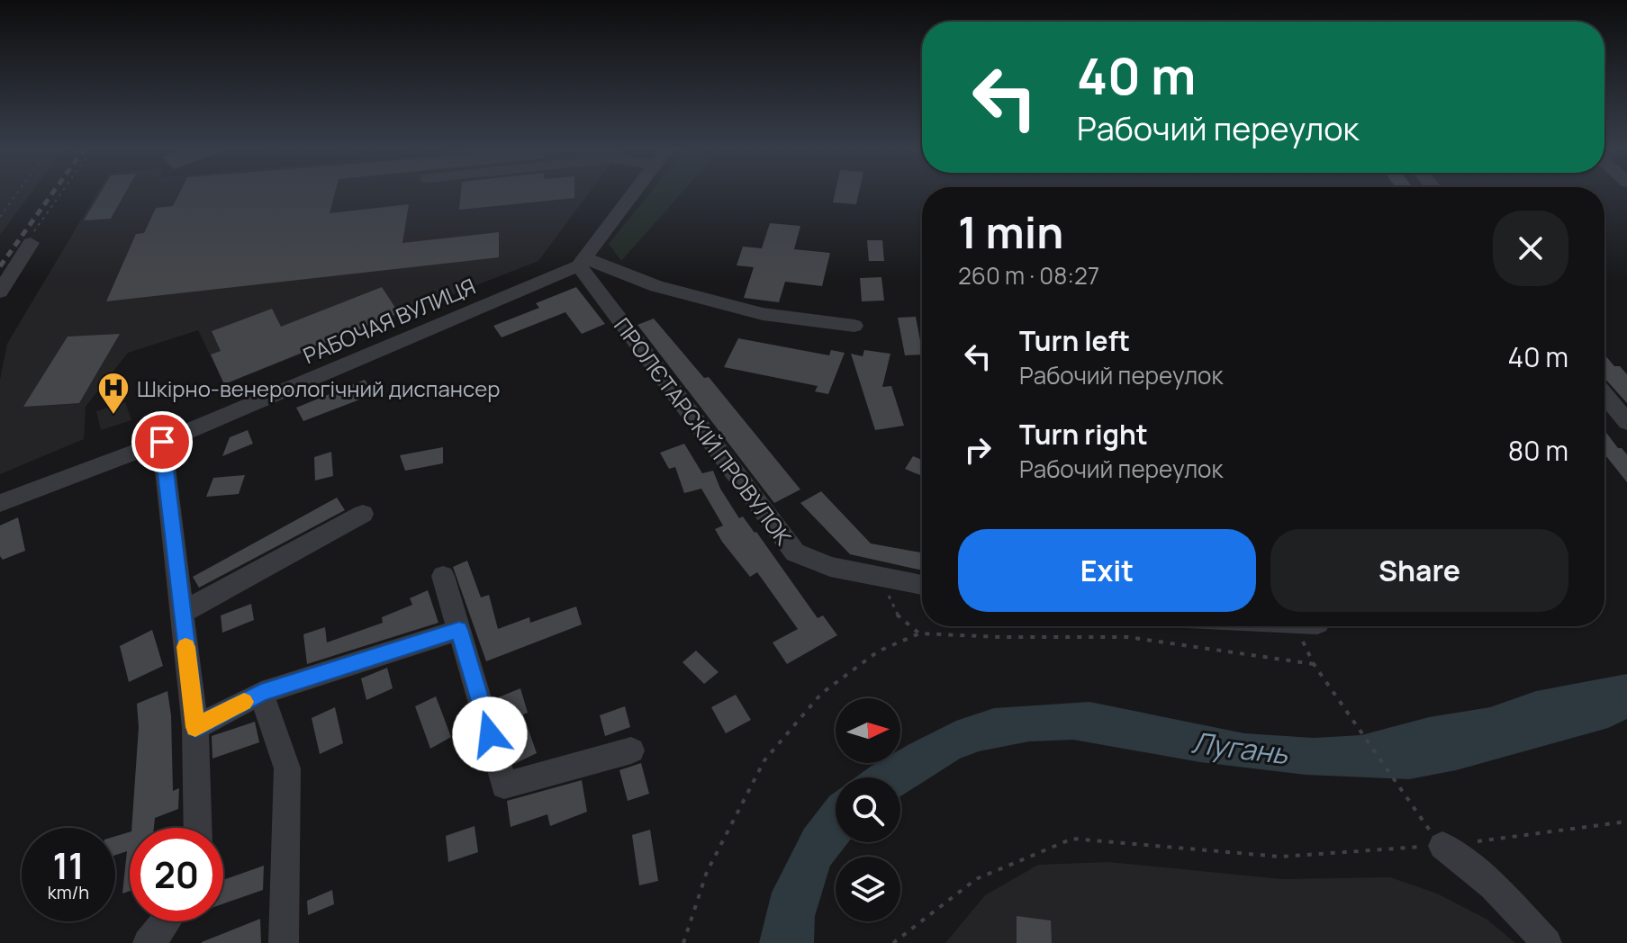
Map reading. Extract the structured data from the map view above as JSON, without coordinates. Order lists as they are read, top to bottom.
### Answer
{
  "streets": {
    "street": ["РАБОЧАЯ ВУЛИЦЯ", "ПРОЛЄТАРСКІЙ ПРОВУЛОК"]
  },
  "crossings": [
    ["РАБОЧАЯ ВУЛИЦЯ", "ПРОЛЄТАРСКІЙ ПРОВУЛОК"]
  ],
  "water": ["Лугань"],
  "places": {
    "hospital": ["Шкірно-венерологічний диспансер"]
  },
  "north": "right",
  "page": {
    "turn": ["40 m", "Рабочий переулок"],
    "heading": ["1 min", "260 m · 08:27"],
    "list": [
      {
        "name": "Turn left",
        "note": "Рабочий переулок",
        "value": "40 m"
      },
      {
        "name": "Turn right",
        "note": "Рабочий переулок",
        "value": "80 m"
      }
    ],
    "buttons": ["Exit", "Share"],
    "speed": "11 km/h",
    "limit": "20"
  }
}
